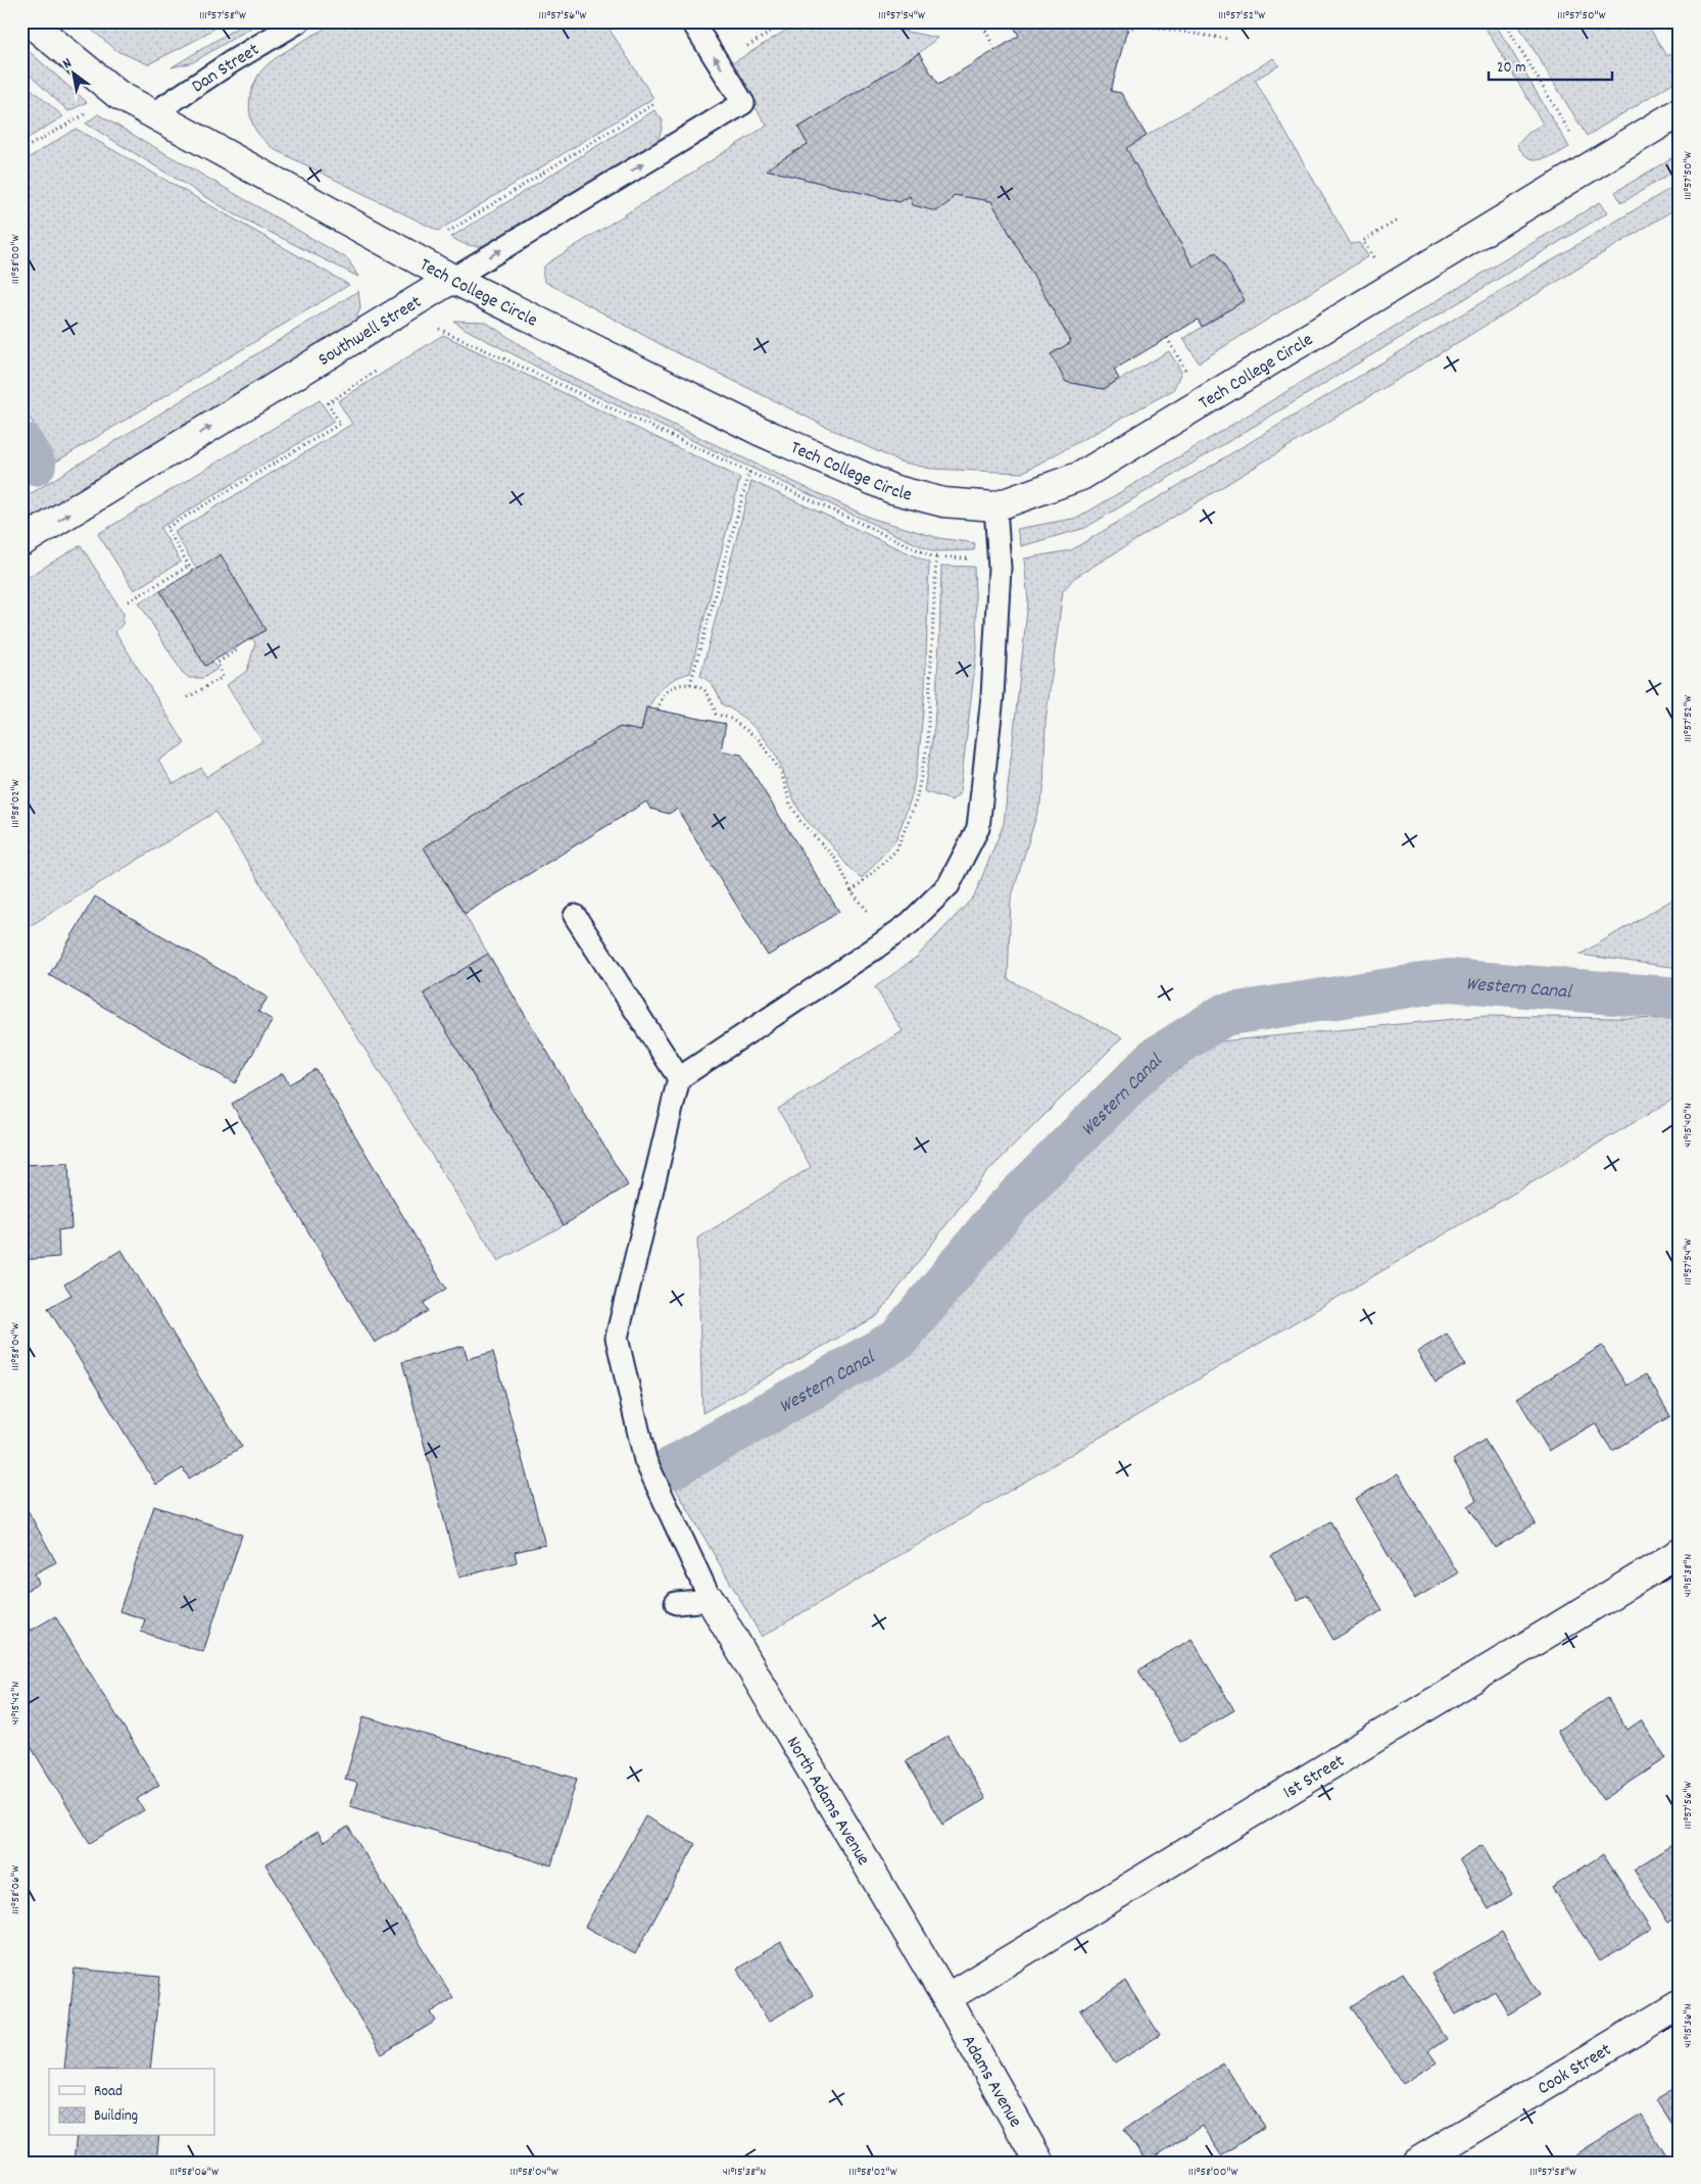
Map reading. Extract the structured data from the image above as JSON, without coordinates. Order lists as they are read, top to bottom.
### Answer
{
  "streets": {
    "street": [
      "Tech College Circle",
      "Southwell Street",
      "1st Street",
      "North Adams Avenue",
      "Cook Street",
      "Adams Avenue"
    ],
    "lane": ["Dan Street"]
  },
  "crossings": [
    ["Dan Street", "Tech College Circle"],
    ["Tech College Circle", "Southwell Street"],
    ["1st Street", "North Adams Avenue"],
    ["1st Street", "Adams Avenue"],
    ["North Adams Avenue", "Adams Avenue"]
  ],
  "one_way": ["Southwell Street"],
  "water": ["Western Canal"],
  "legend": ["Road", "Building"],
  "scale_bar": "20 m",
  "north": "top left",
  "coordinates": [
    "111°57'58\"W",
    "111°57'56\"W",
    "111°57'54\"W",
    "111°57'52\"W",
    "111°57'50\"W",
    "111°58'00\"W",
    "111°58'02\"W",
    "41°15'40\"N",
    "111°58'04\"W",
    "41°15'38\"N",
    "41°15'42\"N",
    "111°58'06\"W",
    "41°15'36\"N"
  ]
}
